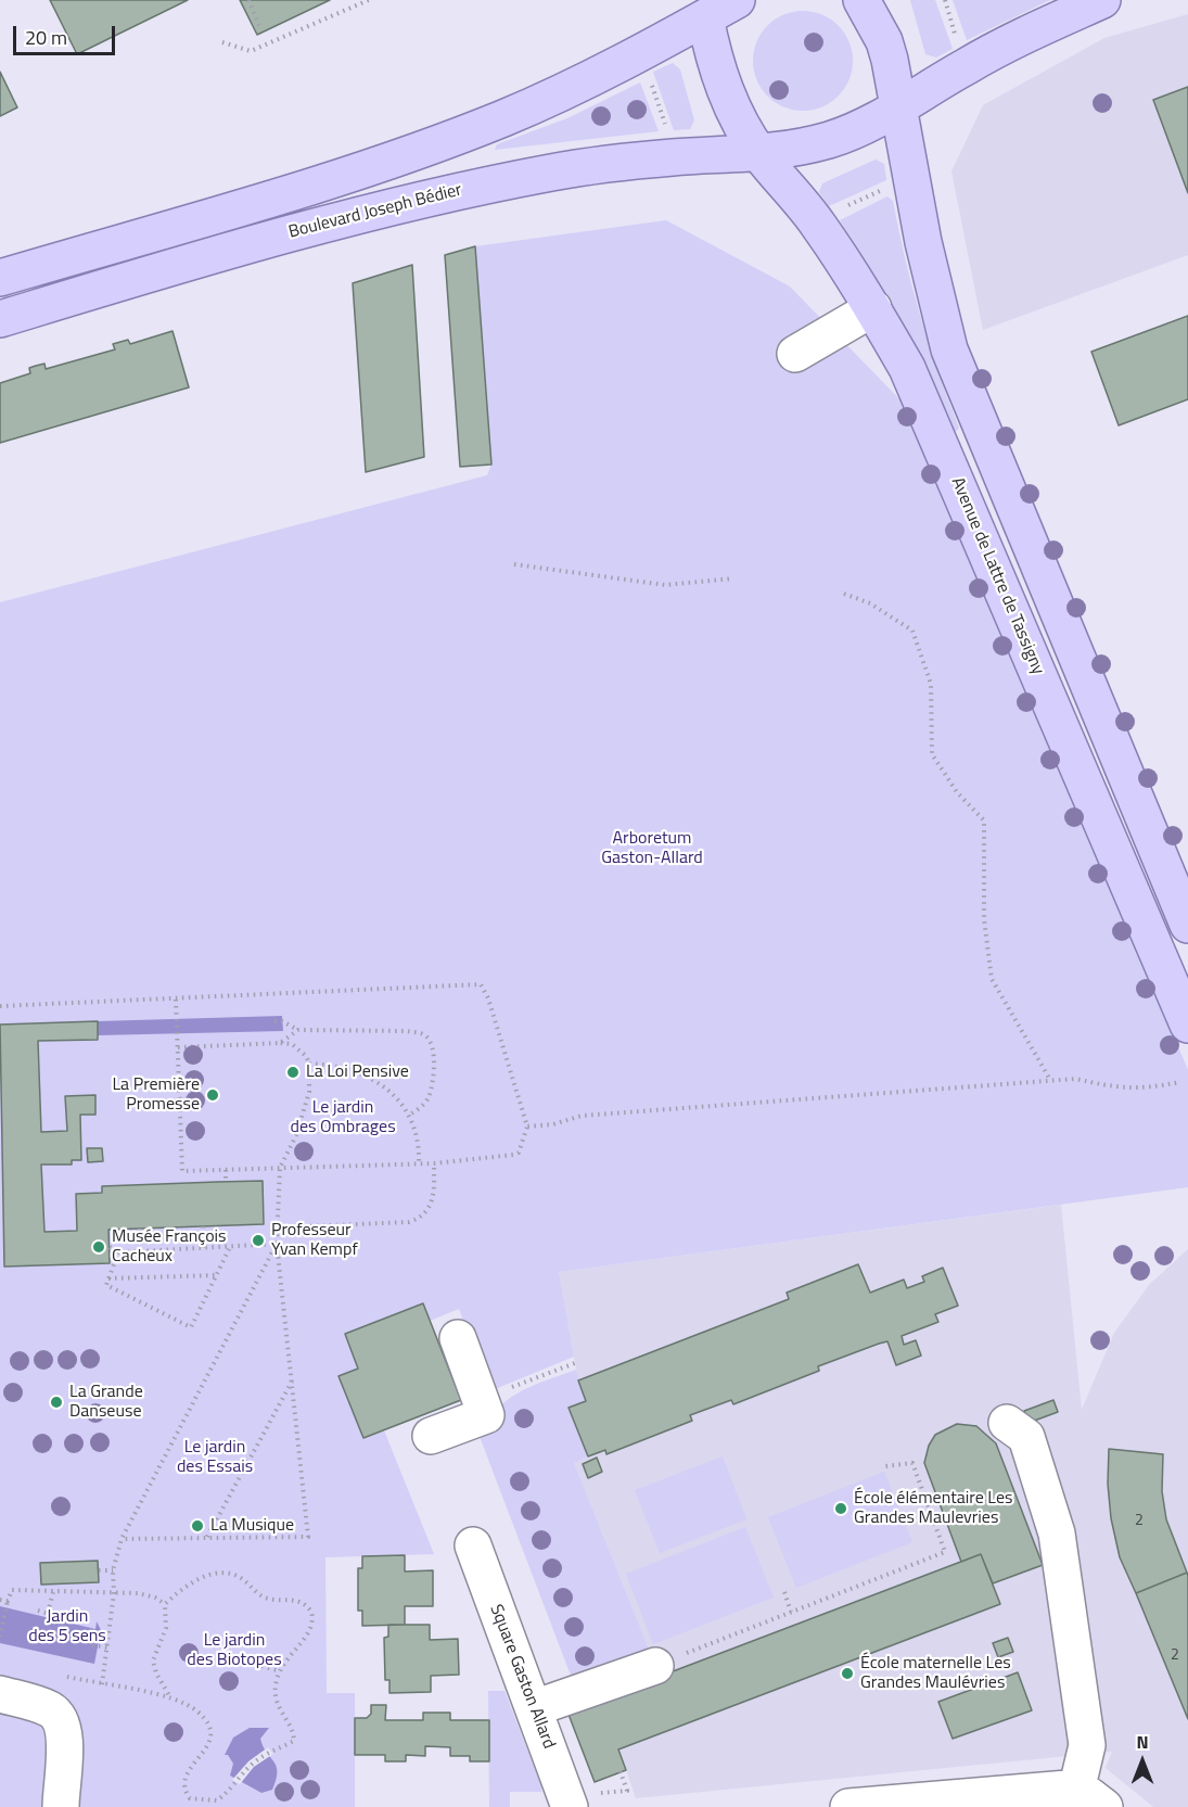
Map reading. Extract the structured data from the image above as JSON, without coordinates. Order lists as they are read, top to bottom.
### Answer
{
  "streets": {
    "main road": ["Boulevard Joseph Bédier", "Avenue de Lattre de Tassigny"],
    "street": ["Square Gaston Allard"]
  },
  "crossings": [
    ["Boulevard Joseph Bédier", "Avenue de Lattre de Tassigny"]
  ],
  "parks": [
    "Arboretum Gaston-Allard",
    "Le jardin des Ombrages",
    "Le jardin des Essais",
    "Jardin des 5 sens",
    "Le jardin des Biotopes"
  ],
  "places": [
    "La Loi Pensive",
    "La Première Promesse",
    "Professeur Yvan Kempf",
    "Musée François Cacheux",
    "La Grande Danseuse",
    "École élémentaire Les Grandes Maulevries",
    "La Musique",
    "École maternelle Les Grandes Maulévries"
  ],
  "house_numbers": ["2", "2"],
  "scale_bar": "20 m",
  "north": "top"
}
